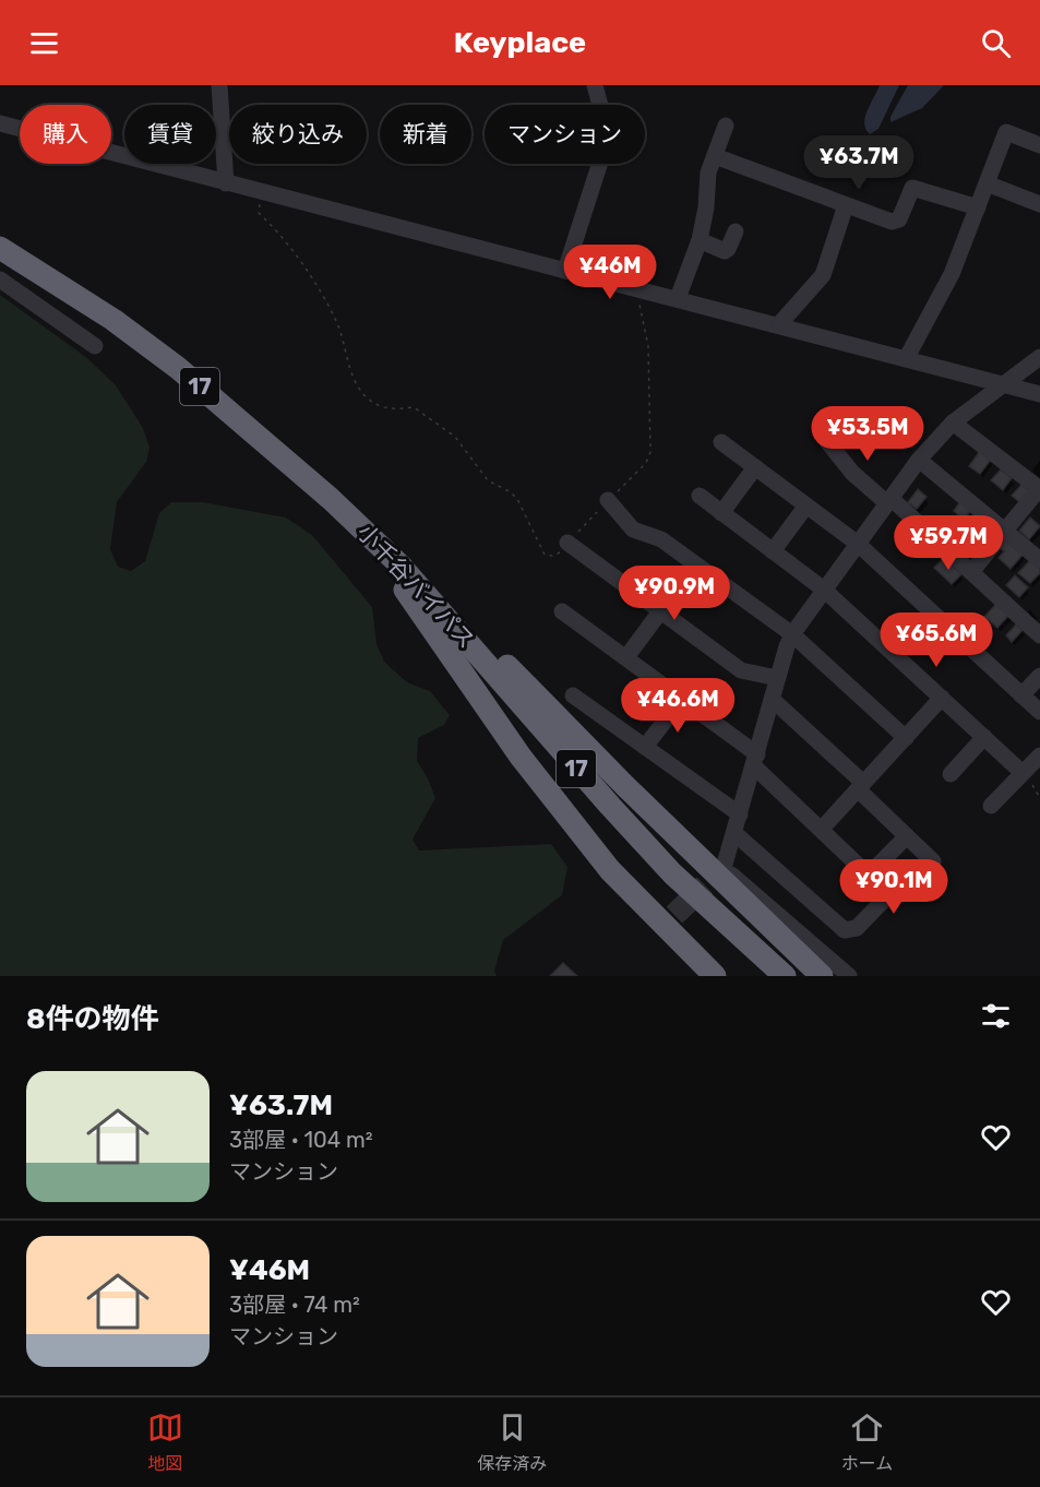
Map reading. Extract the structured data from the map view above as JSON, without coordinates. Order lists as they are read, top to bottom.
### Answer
{
  "streets": {
    "highway": ["17", "小千谷バイパス"]
  },
  "page": {
    "header": "Keyplace",
    "chip": [
      "購入",
      "賃貸",
      "絞り込み",
      "新着",
      "マンション"
    ],
    "price": [
      "¥63.7M",
      "¥46M",
      "¥53.5M",
      "¥59.7M",
      "¥90.9M",
      "¥65.6M",
      "¥46.6M",
      "¥90.1M"
    ],
    "heading": "8件の物件",
    "list": [
      {
        "name": "¥63.7M",
        "note": "3部屋 · 104 m² · マンション"
      },
      {
        "name": "¥46M",
        "note": "3部屋 · 74 m² · マンション"
      }
    ],
    "tabs": ["地図", "保存済み", "ホーム"]
  }
}
